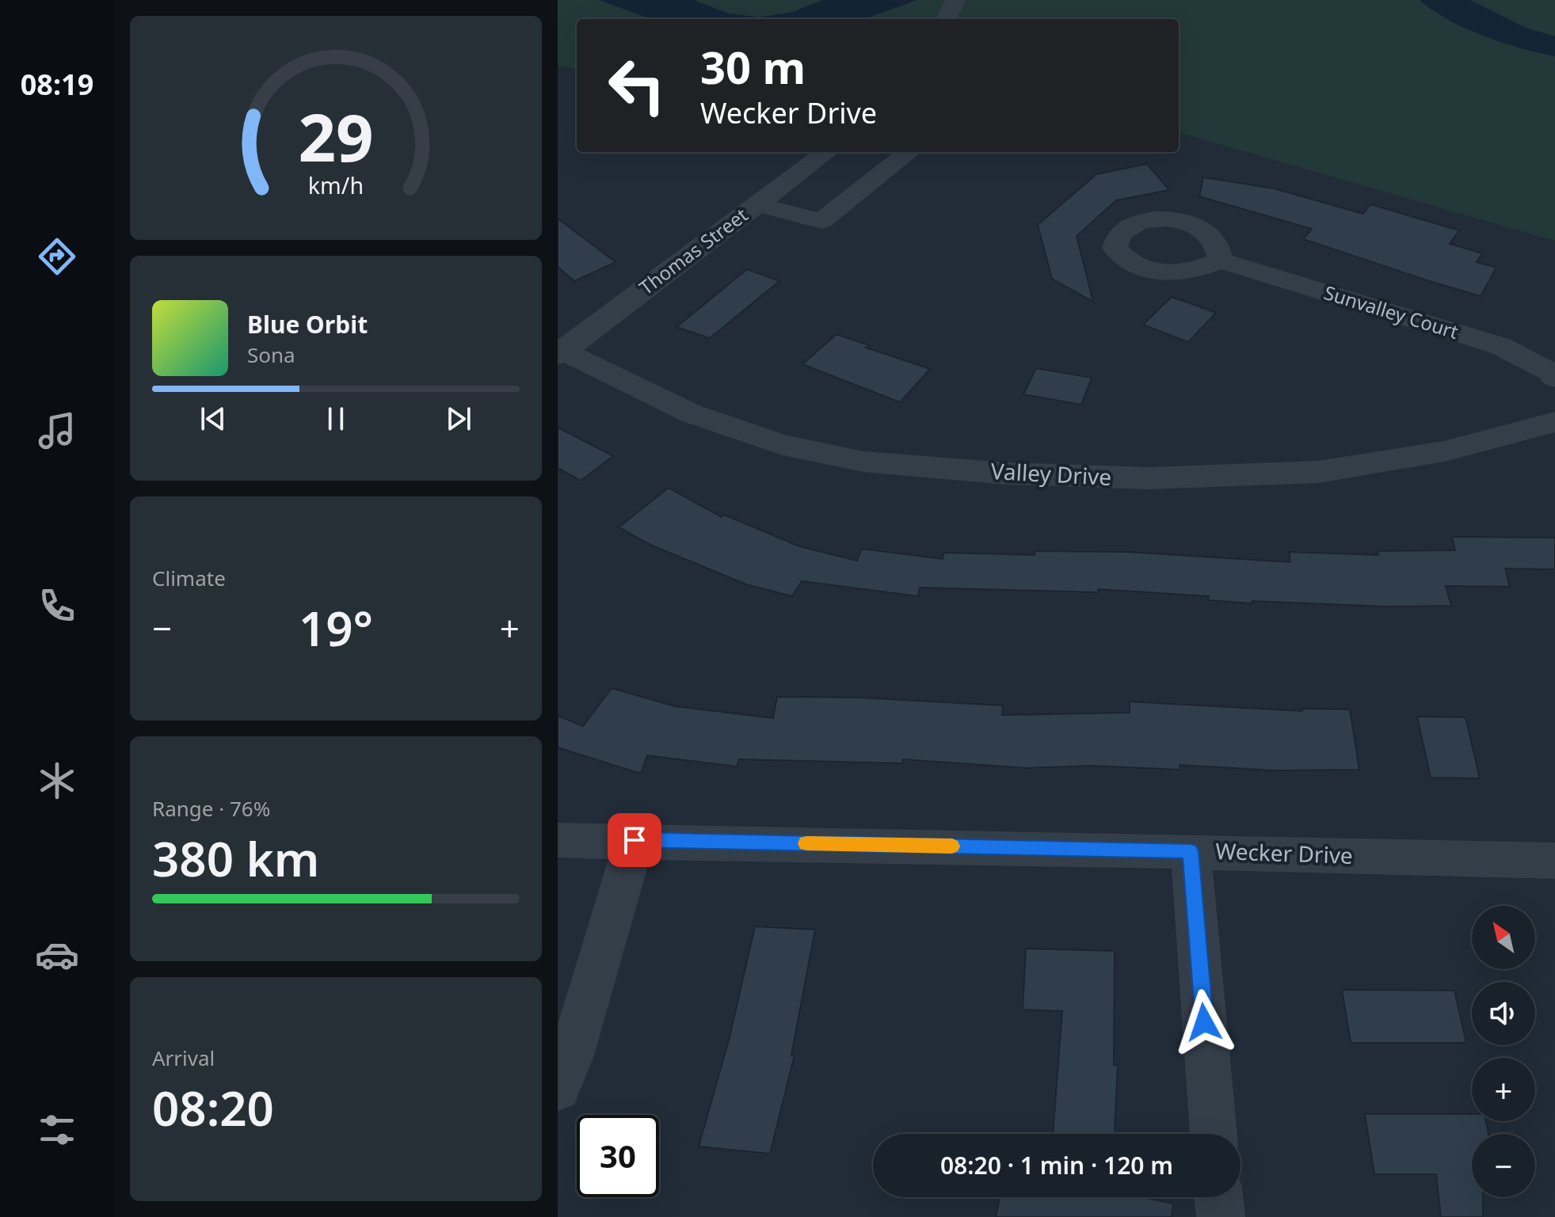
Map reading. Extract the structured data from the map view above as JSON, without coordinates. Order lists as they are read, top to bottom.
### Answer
{
  "streets": {
    "street": [
      "Thomas Street",
      "Sunvalley Court",
      "Valley Drive",
      "Wecker Drive"
    ]
  },
  "crossings": [
    ["Thomas Street", "Valley Drive"]
  ],
  "north": "top left",
  "page": {
    "tabs": "08:19",
    "turn": ["30 m", "Wecker Drive"],
    "song": ["Blue Orbit", "Sona"],
    "tile": [
      "Climate",
      ["Range · 76%", "380 km"],
      ["Arrival", "08:20"]
    ],
    "heat": ["−", "19°", "+"],
    "map_buttons": ["+", "−"],
    "limit": "30",
    "trip": "08:20 · 1 min · 120 m",
    "gauge": ["29", "km/h"]
  }
}
